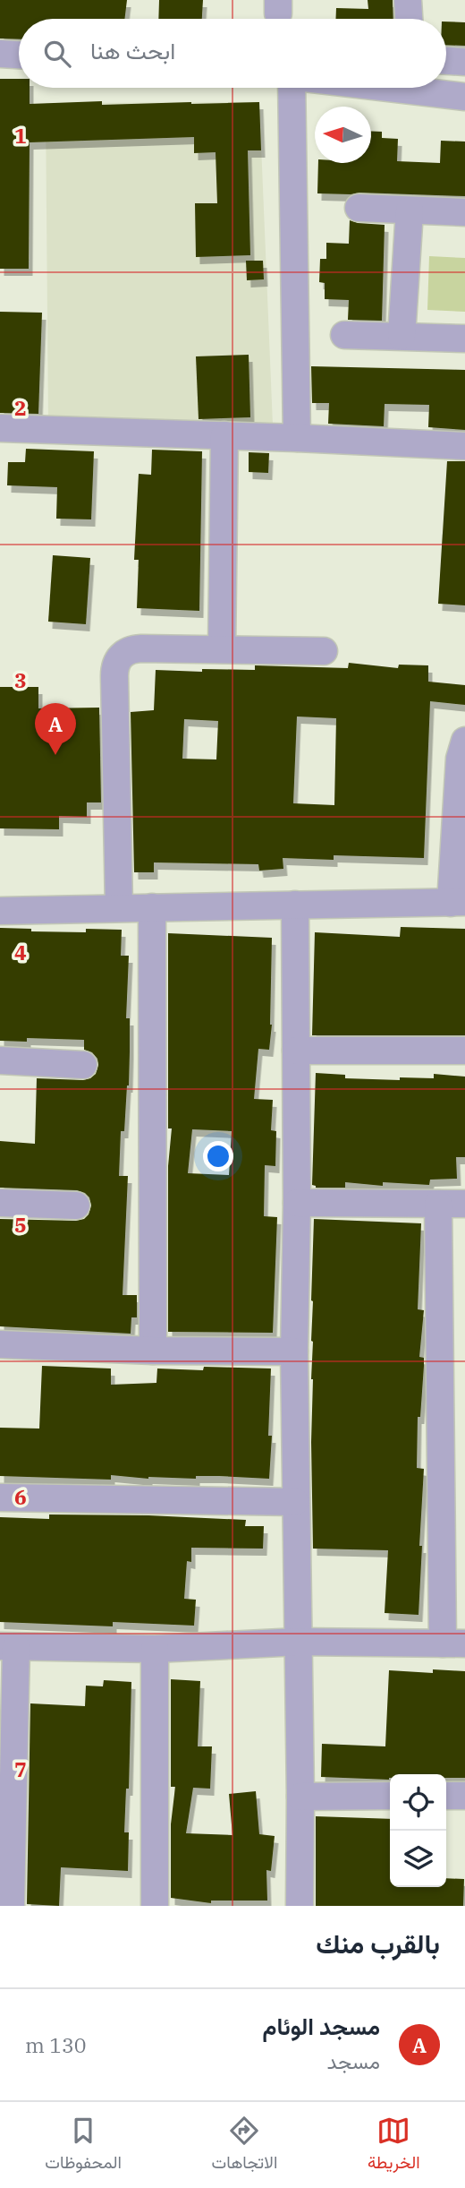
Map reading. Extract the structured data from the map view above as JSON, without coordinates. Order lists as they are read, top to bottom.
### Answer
{
  "north": "left",
  "page": {
    "search": "ابحث هنا",
    "pins": "A",
    "heading": "بالقرب منك",
    "list": [
      {
        "mark": "A",
        "name": "مسجد الوئام",
        "note": "مسجد",
        "value": "130 m"
      }
    ],
    "nav": ["الخريطة", "الاتجاهات", "المحفوظات"]
  },
  "grid": {
    "rows": [
      "1",
      "2",
      "3",
      "4",
      "5",
      "6",
      "7"
    ]
  }
}
